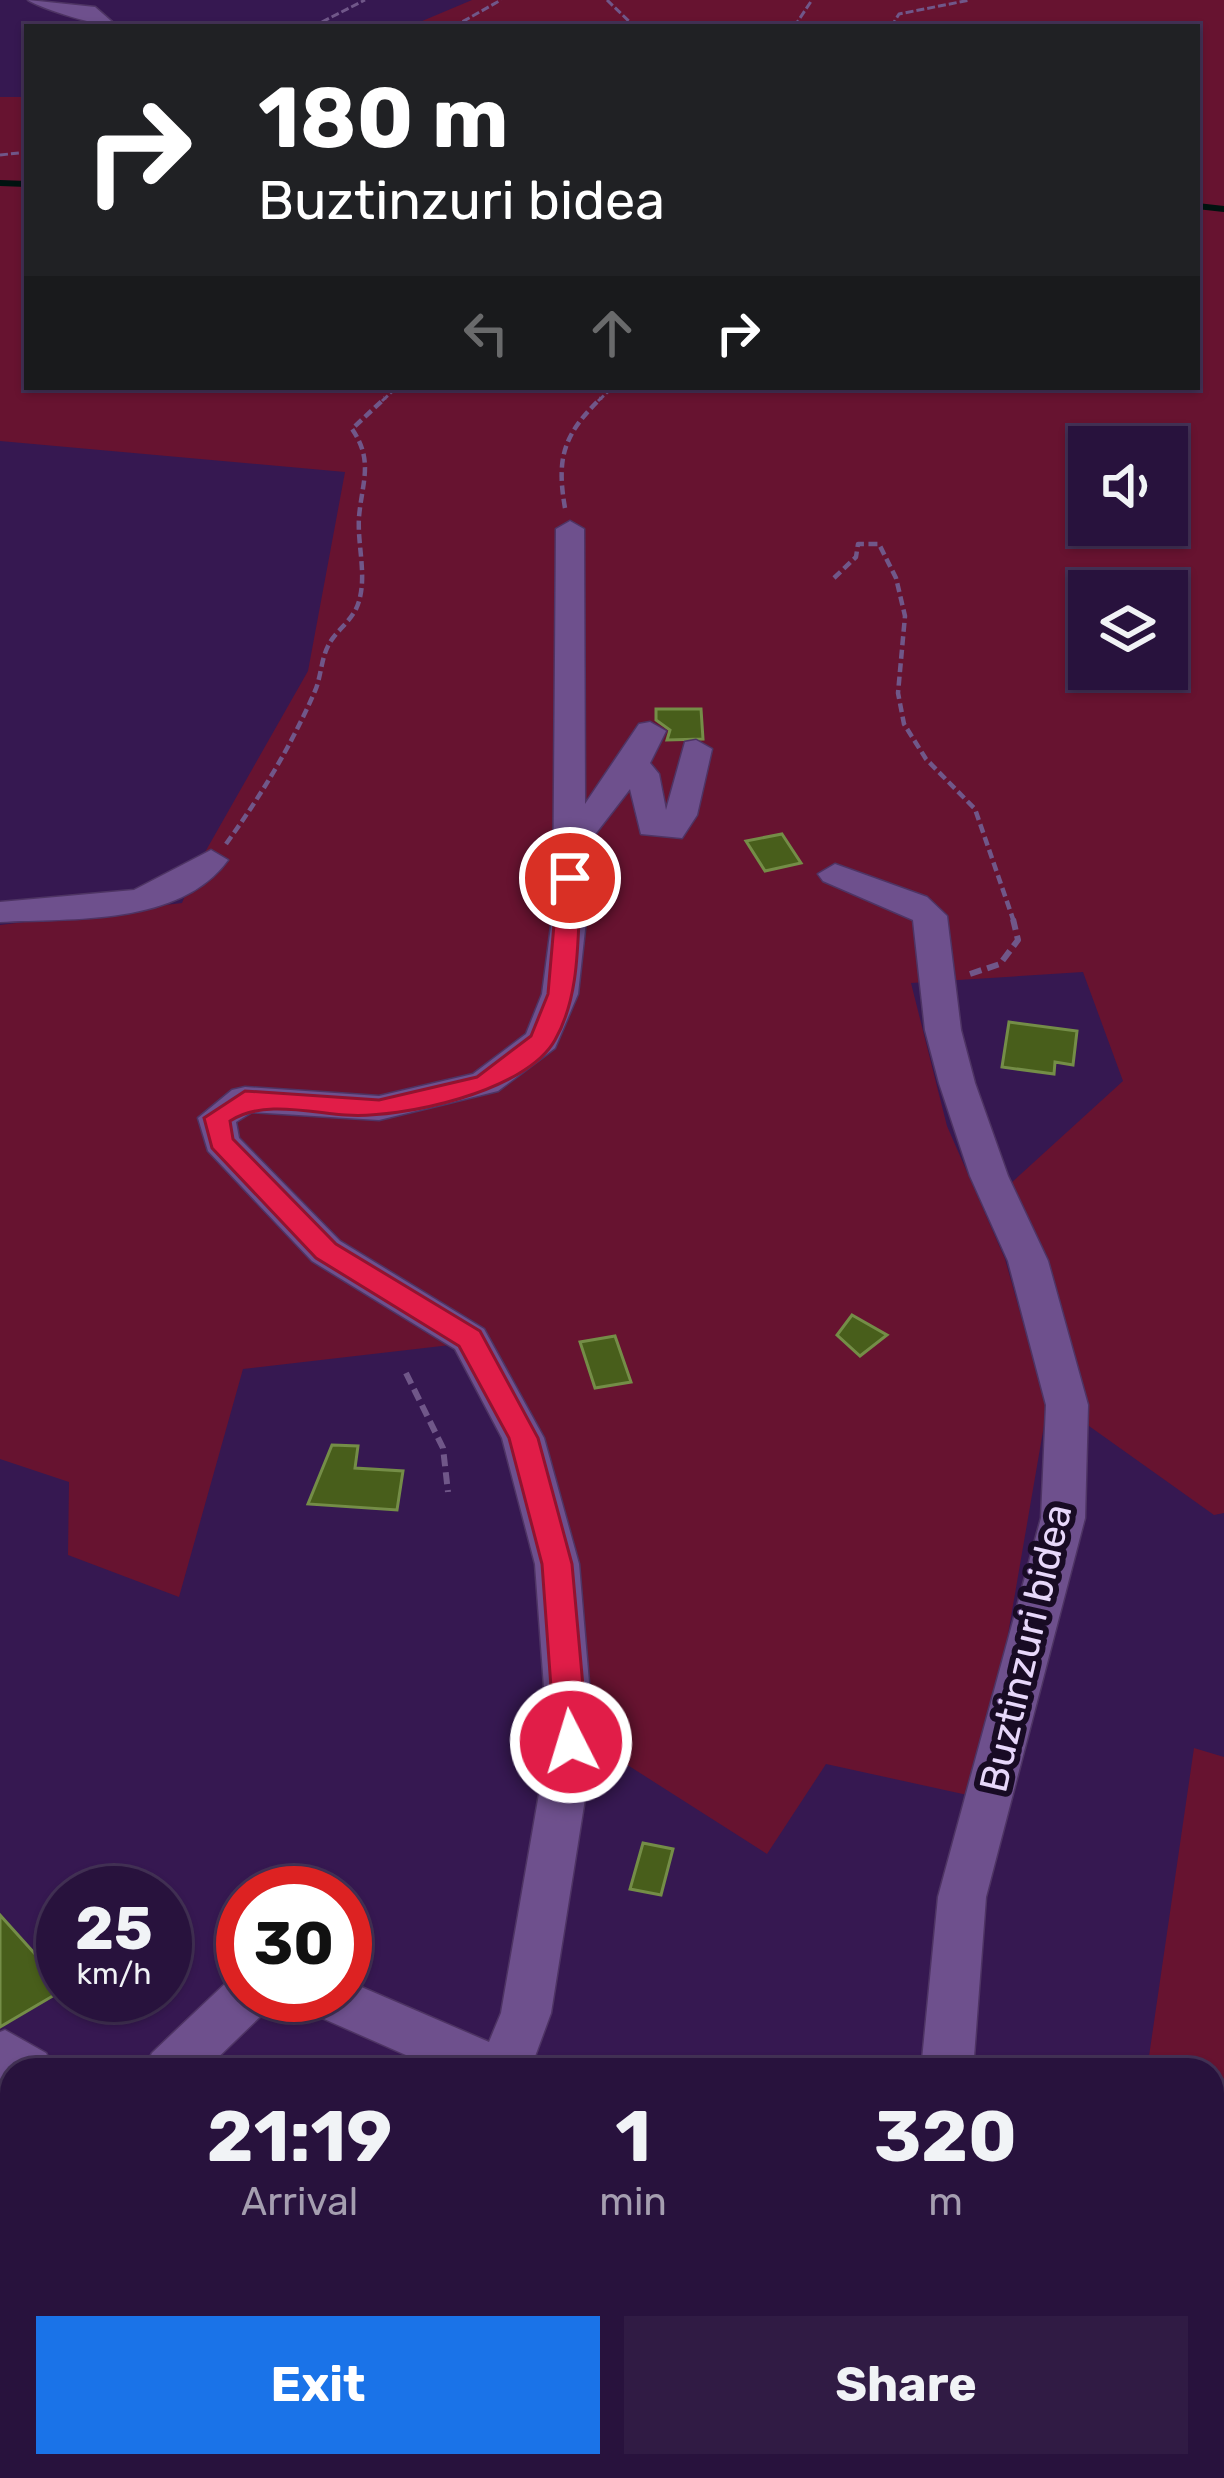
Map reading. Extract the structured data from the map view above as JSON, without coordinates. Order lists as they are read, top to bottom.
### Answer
{
  "streets": {
    "street": ["Buztinzuri bidea"]
  },
  "page": {
    "turn": ["180 m", "Buztinzuri bidea"],
    "speed": "25 km/h",
    "limit": "30",
    "eta": [
      "21:19",
      "Arrival",
      "1",
      "min",
      "320",
      "m"
    ],
    "buttons": ["Exit", "Share"]
  }
}
